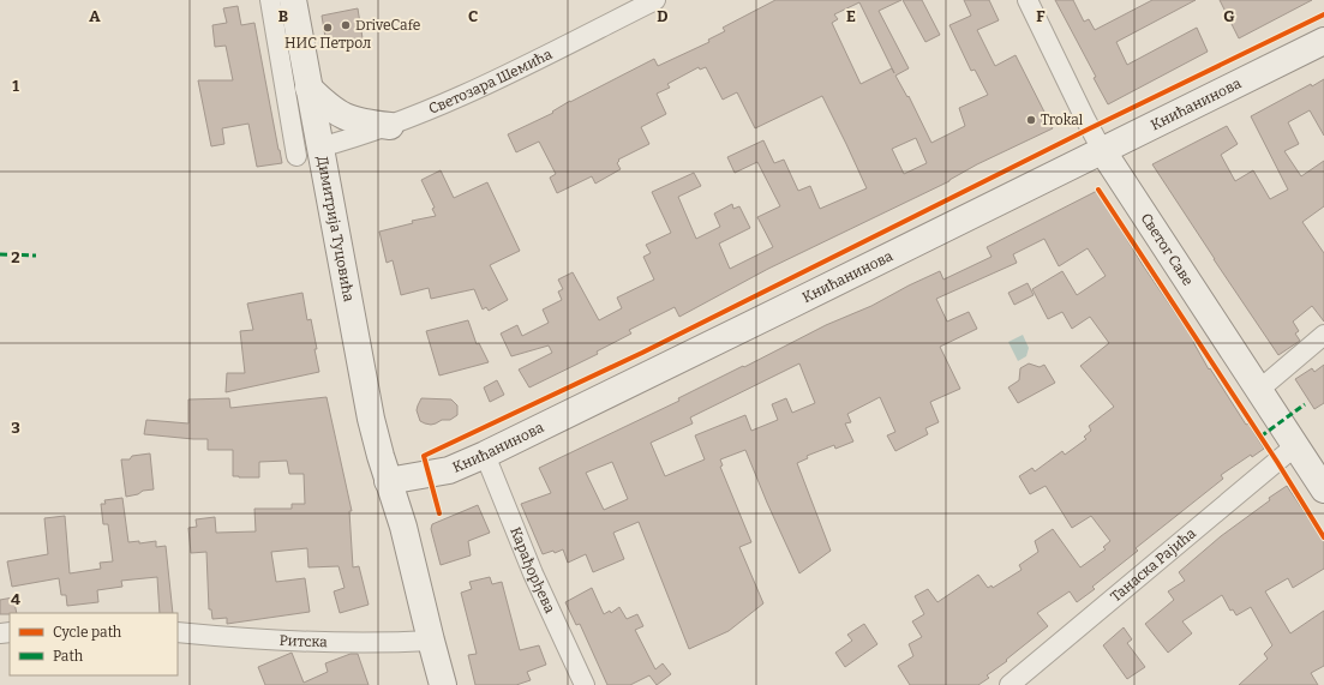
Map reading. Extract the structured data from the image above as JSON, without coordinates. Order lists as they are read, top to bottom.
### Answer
{
  "streets": {
    "main road": ["Книћанинова", "Димитрија Туцовића", "Светог Саве"],
    "street": [
      "Светозара Шемића",
      "Танаска Рајића",
      "Карађорђева",
      "Ритска"
    ]
  },
  "crossings": [
    ["Светозара Шемића", "Димитрија Туцовића"],
    ["Книћанинова", "Димитрија Туцовића"],
    ["Книћанинова", "Светог Саве"],
    ["Книћанинова", "Карађорђева"],
    ["Светог Саве", "Танаска Рајића"]
  ],
  "places": ["DriveCafe", "НИС Петрол", "Trokal"],
  "legend": ["Cycle path", "Path"],
  "grid": {
    "columns": [
      "A",
      "B",
      "C",
      "D",
      "E",
      "F",
      "G"
    ],
    "rows": [
      "1",
      "2",
      "3",
      "4"
    ]
  }
}
